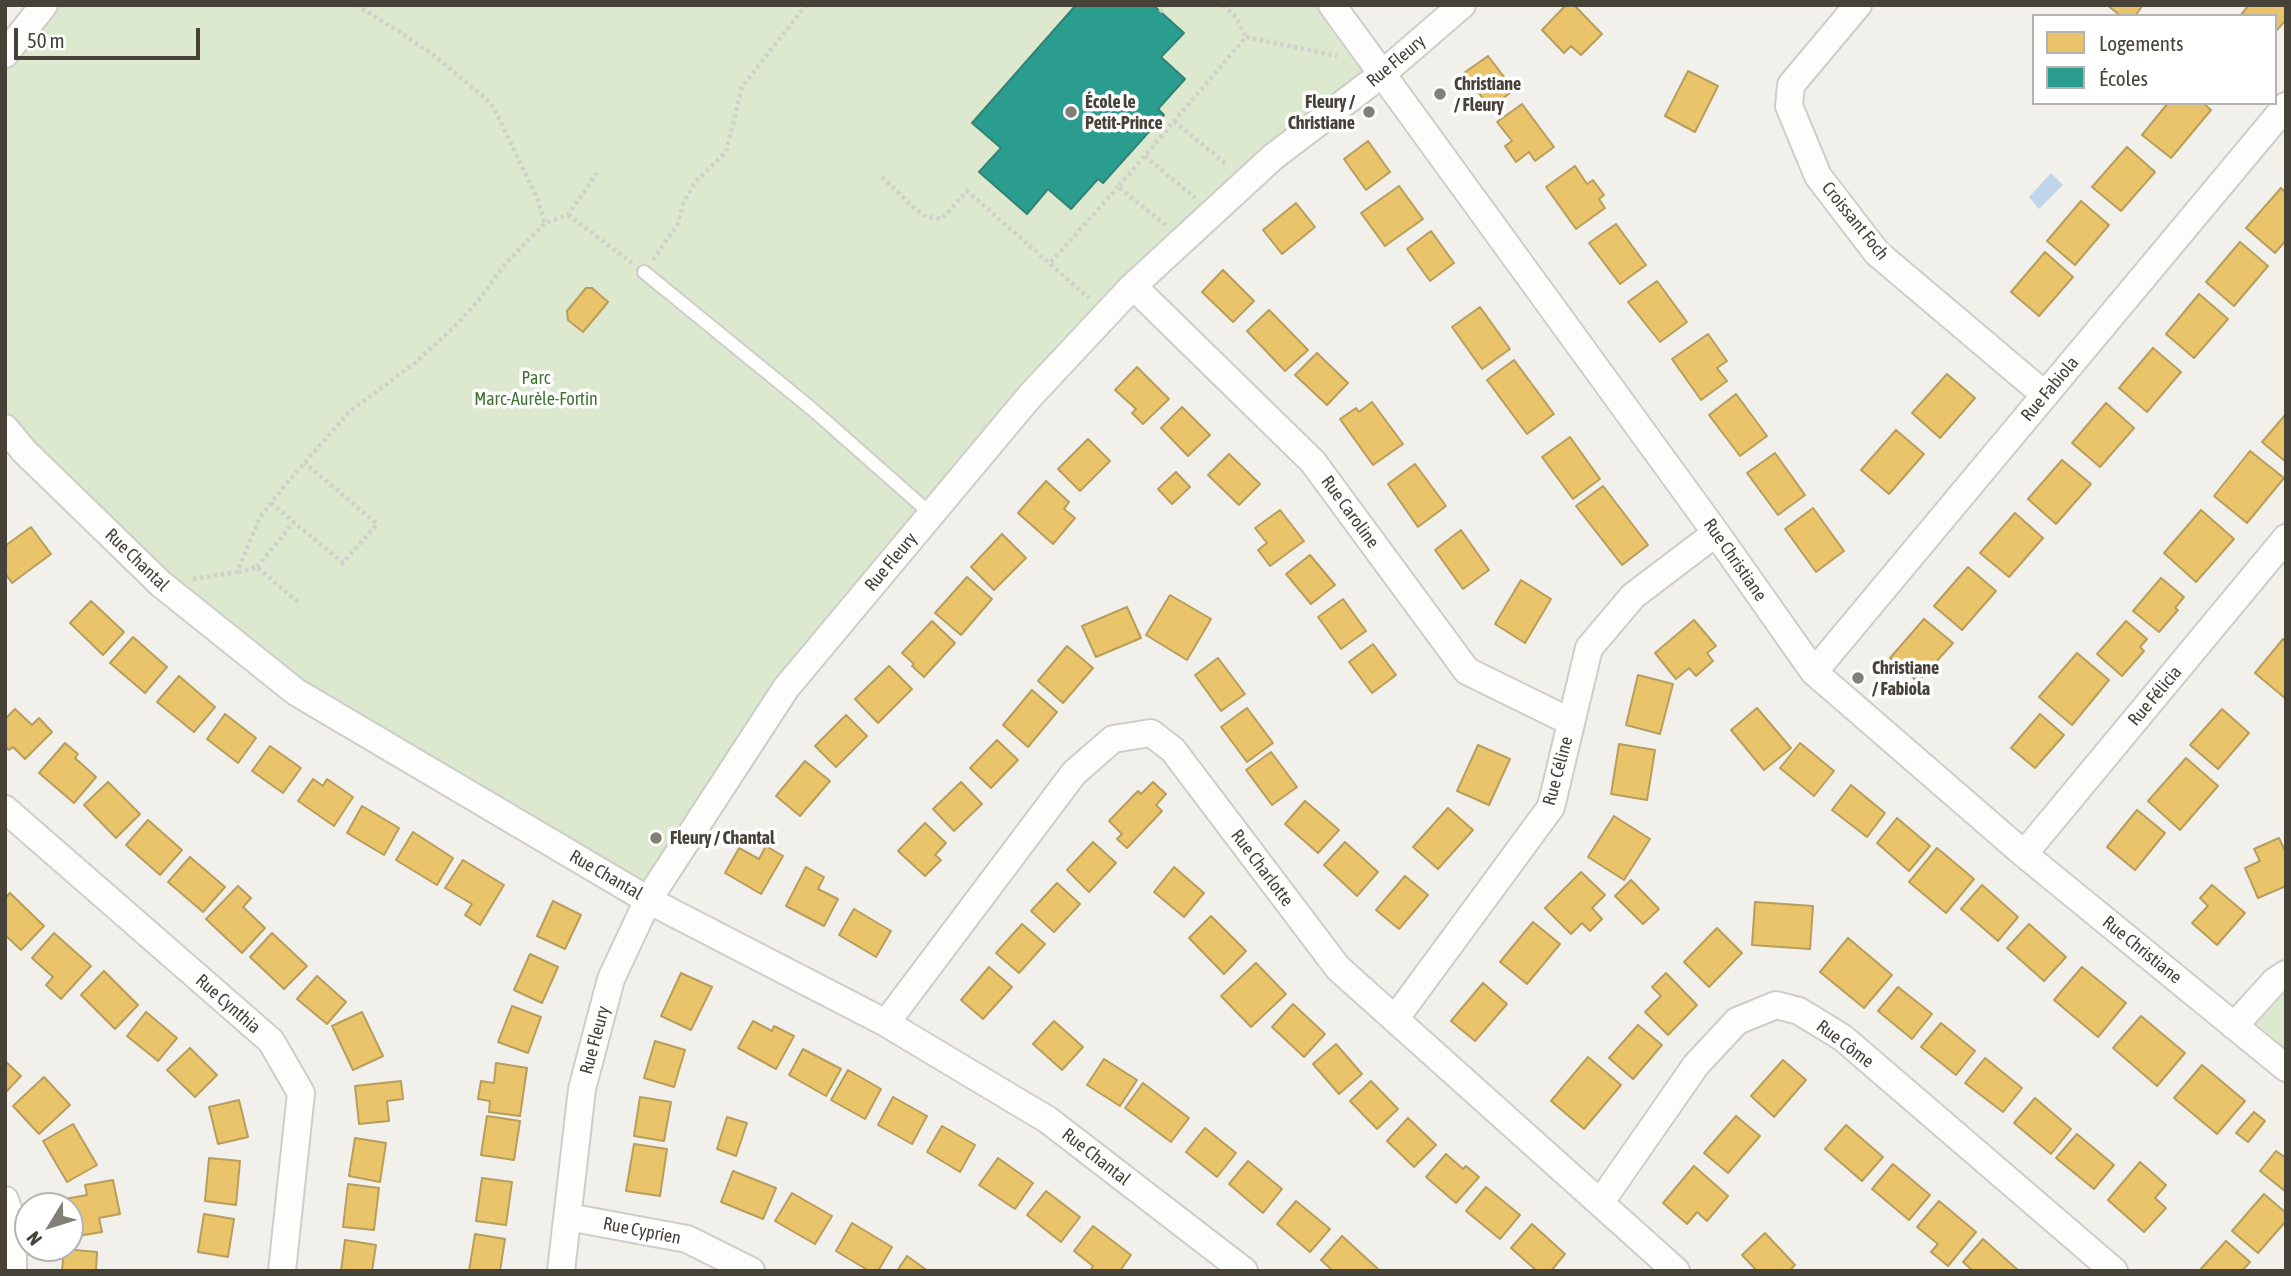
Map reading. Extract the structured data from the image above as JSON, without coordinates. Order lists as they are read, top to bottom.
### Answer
{
  "streets": {
    "street": [
      "Rue Fleury",
      "Croissant Foch",
      "Rue Fabiola",
      "Rue Caroline",
      "Rue Chantal",
      "Rue Christiane",
      "Rue Félicia",
      "Rue Céline",
      "Rue Charlotte",
      "Rue Cynthia",
      "Rue Côme",
      "Rue Cyprien"
    ]
  },
  "crossings": [
    ["Rue Fleury", "Rue Caroline"],
    ["Rue Fleury", "Rue Chantal"],
    ["Rue Fleury", "Rue Christiane"],
    ["Rue Fleury", "Rue Cyprien"],
    ["Croissant Foch", "Rue Fabiola"],
    ["Rue Fabiola", "Rue Christiane"],
    ["Rue Caroline", "Rue Céline"],
    ["Rue Chantal", "Rue Charlotte"],
    ["Rue Christiane", "Rue Félicia"],
    ["Rue Christiane", "Rue Céline"],
    ["Rue Céline", "Rue Charlotte"],
    ["Rue Charlotte", "Rue Côme"]
  ],
  "parks": ["Parc Marc-Aurèle-Fortin"],
  "places": [
    "Christiane / Fleury",
    "École le Petit-Prince",
    "Fleury / Christiane",
    "Christiane / Fabiola",
    "Fleury / Chantal"
  ],
  "legend": ["Logements", "Écoles"],
  "scale_bar": "50 m",
  "north": "bottom left"
}
